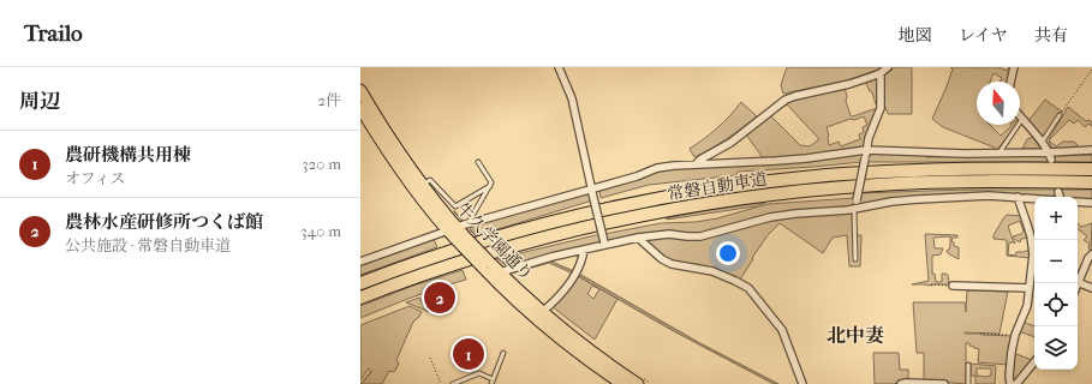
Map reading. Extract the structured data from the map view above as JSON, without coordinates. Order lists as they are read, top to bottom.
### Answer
{
  "streets": {
    "highway": ["常磐自動車道", "牛久学園通り"]
  },
  "districts": ["北中妻"],
  "north": "top",
  "page": {
    "header": "Trailo",
    "nav": ["地図", "レイヤ", "共有"],
    "heading": ["周辺", "2件"],
    "list": [
      {
        "mark": "1",
        "name": "農研機構共用棟",
        "note": "オフィス",
        "value": "320 m"
      },
      {
        "mark": "2",
        "name": "農林水産研修所つくば館",
        "note": "公共施設 · 常磐自動車道",
        "value": "340 m"
      }
    ],
    "map_buttons": ["+", "−"],
    "pins": ["2", "1"]
  }
}
